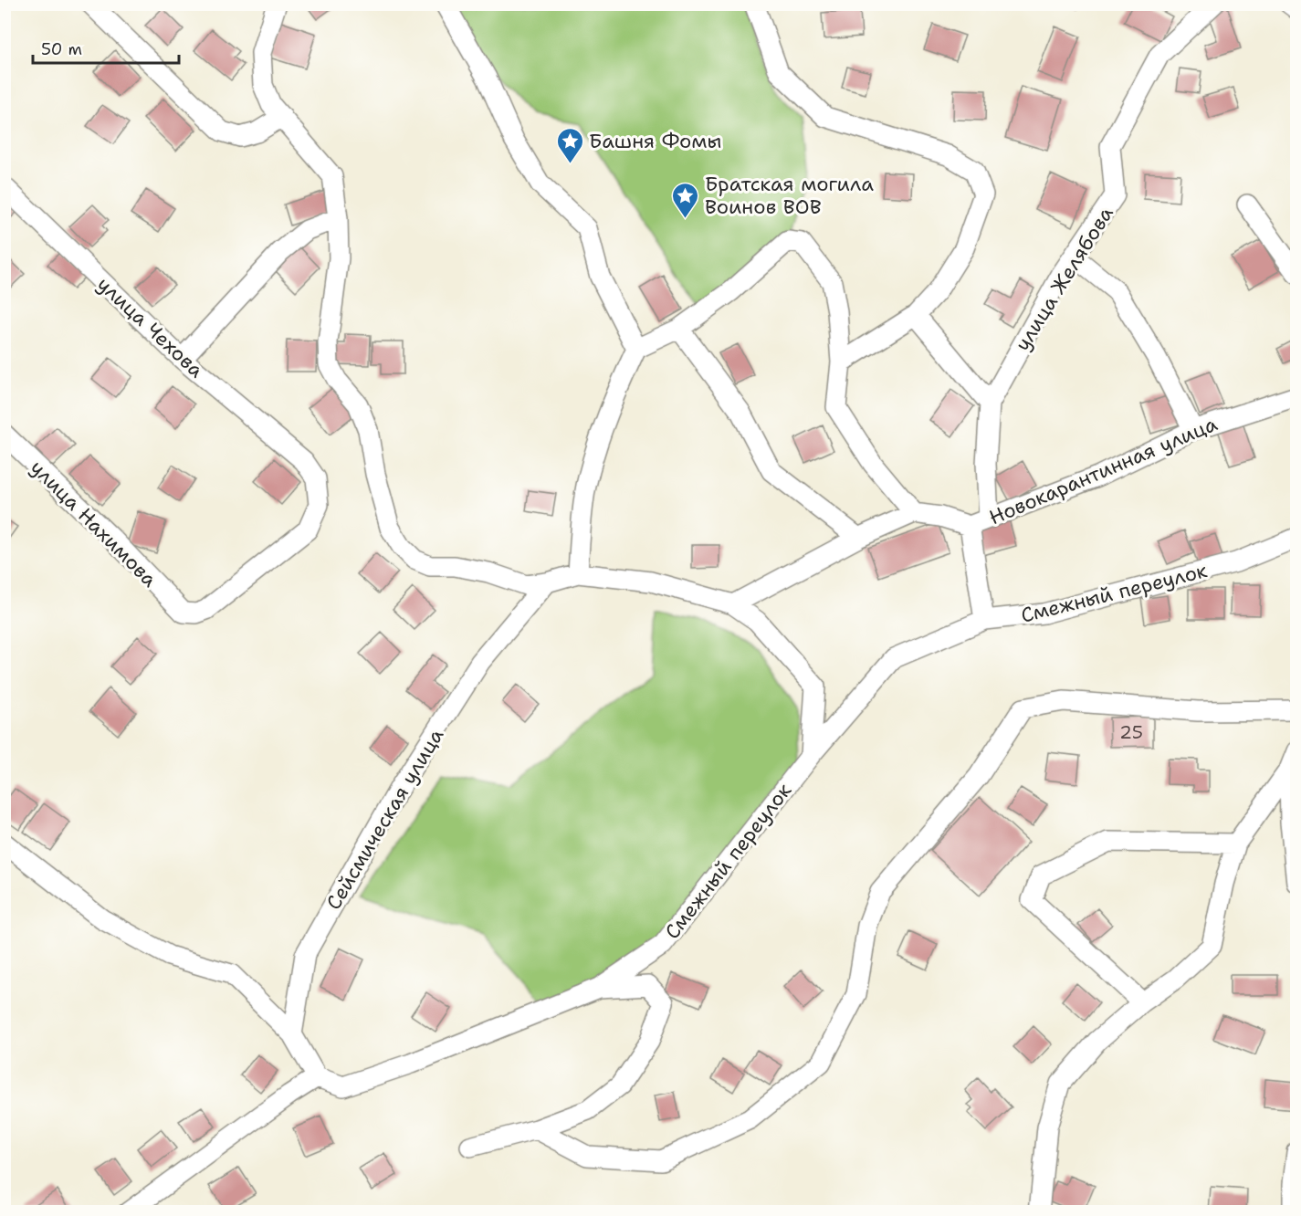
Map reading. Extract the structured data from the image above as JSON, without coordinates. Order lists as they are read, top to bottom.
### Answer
{
  "streets": {
    "street": [
      "улица Желябова",
      "улица Чехова",
      "Новокарантинная улица",
      "улица Нахимова",
      "Смежный переулок",
      "Сейсмическая улица"
    ]
  },
  "crossings": [
    ["улица Желябова", "Новокарантинная улица"],
    ["улица Чехова", "улица Нахимова"]
  ],
  "places": {
    "place": ["Башня Фомы", "Братская могила Воинов ВОВ"]
  },
  "house_numbers": ["25"],
  "scale_bar": "50 m"
}
